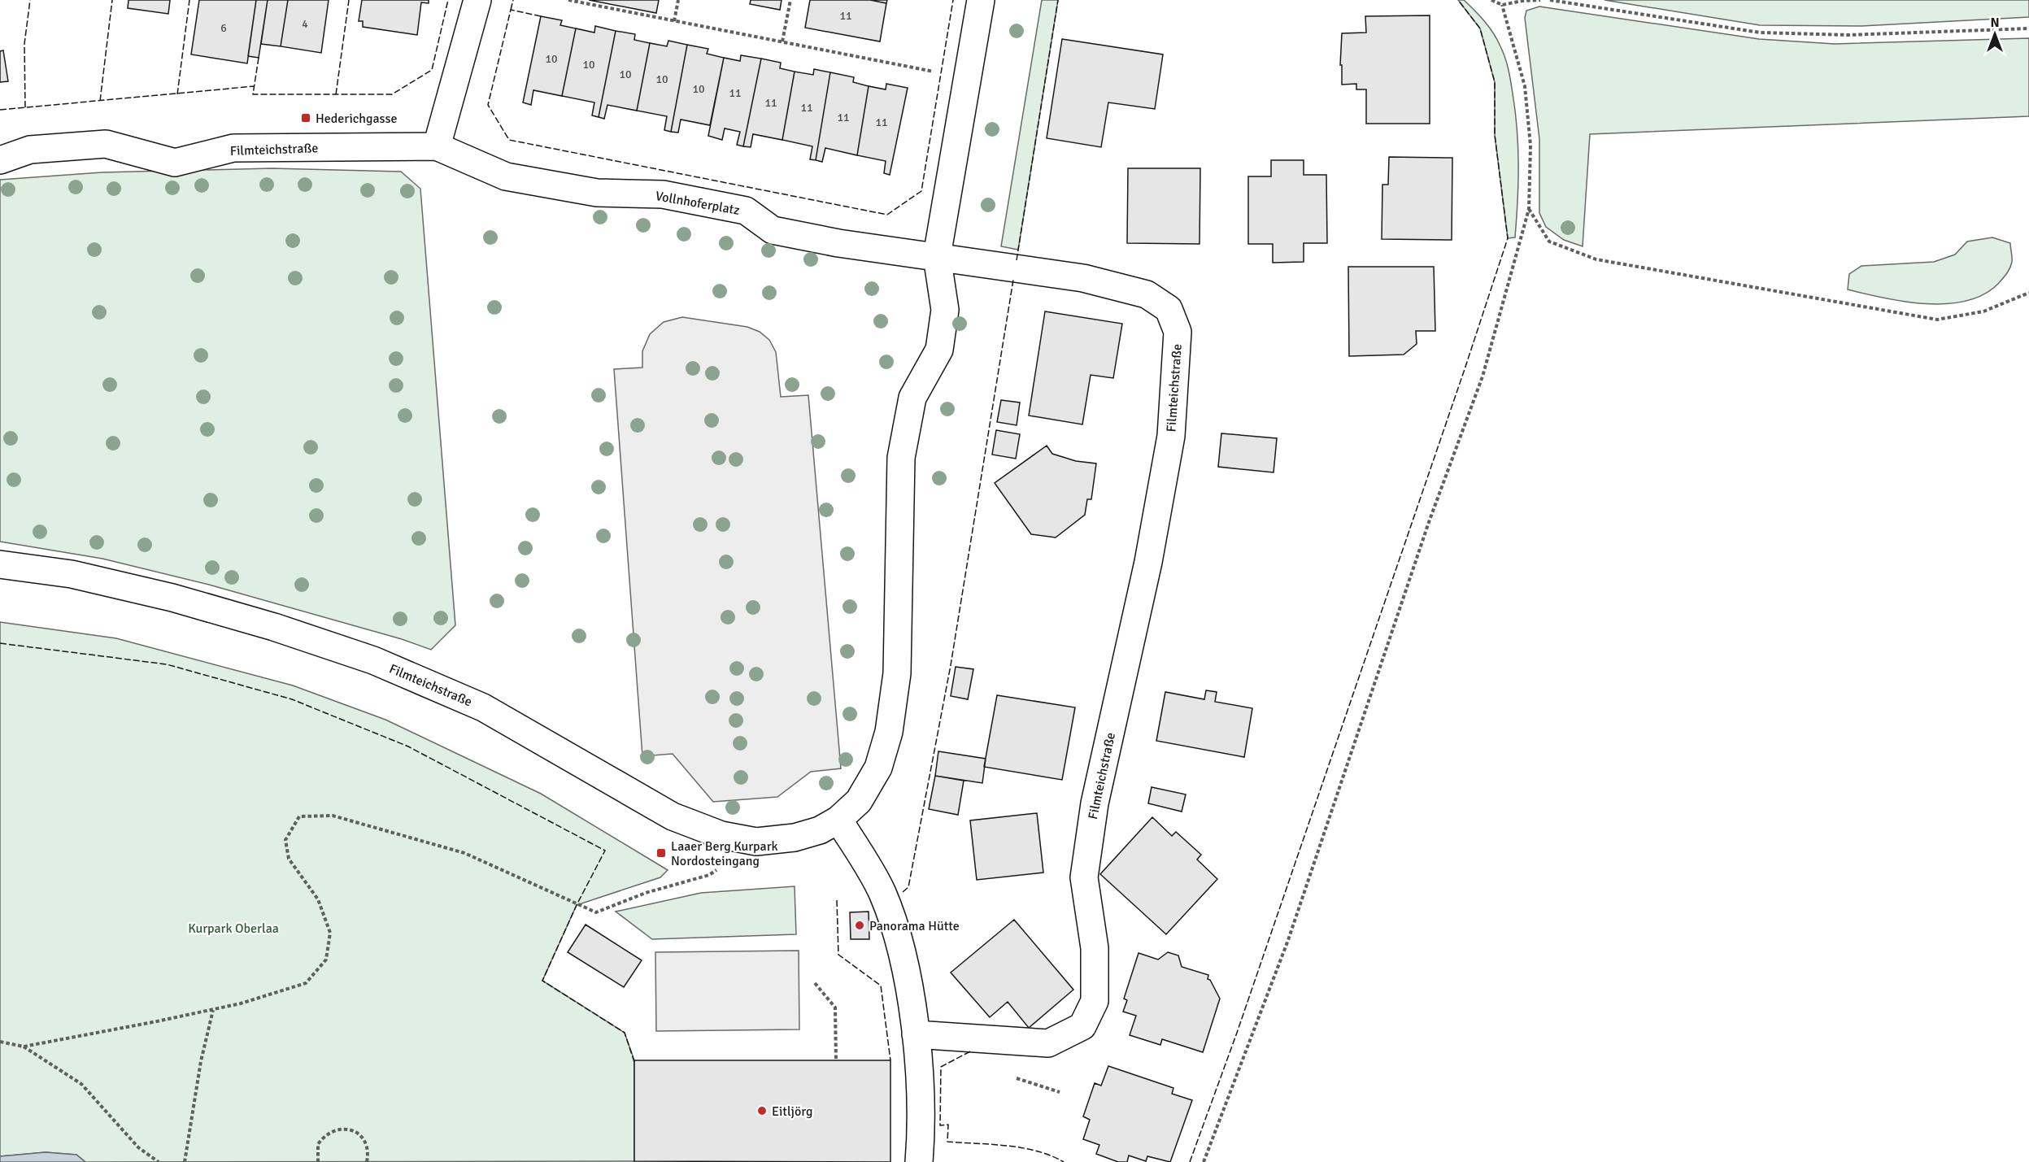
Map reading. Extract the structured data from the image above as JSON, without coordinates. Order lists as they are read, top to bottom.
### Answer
{
  "streets": {
    "street": ["Filmteichstraße", "Vollnhoferplatz"]
  },
  "crossings": [
    ["Filmteichstraße", "Vollnhoferplatz"]
  ],
  "parks": ["Kurpark Oberlaa"],
  "places": {
    "transit": ["Hederichgasse", "Laaer Berg Kurpark Nordosteingang"],
    "other": ["Panorama Hütte", "Eitljörg"]
  },
  "house_numbers": [
    "11",
    "4",
    "6",
    "10",
    "10",
    "10",
    "10",
    "10",
    "11",
    "11",
    "11",
    "11",
    "11"
  ],
  "north": "top"
}
